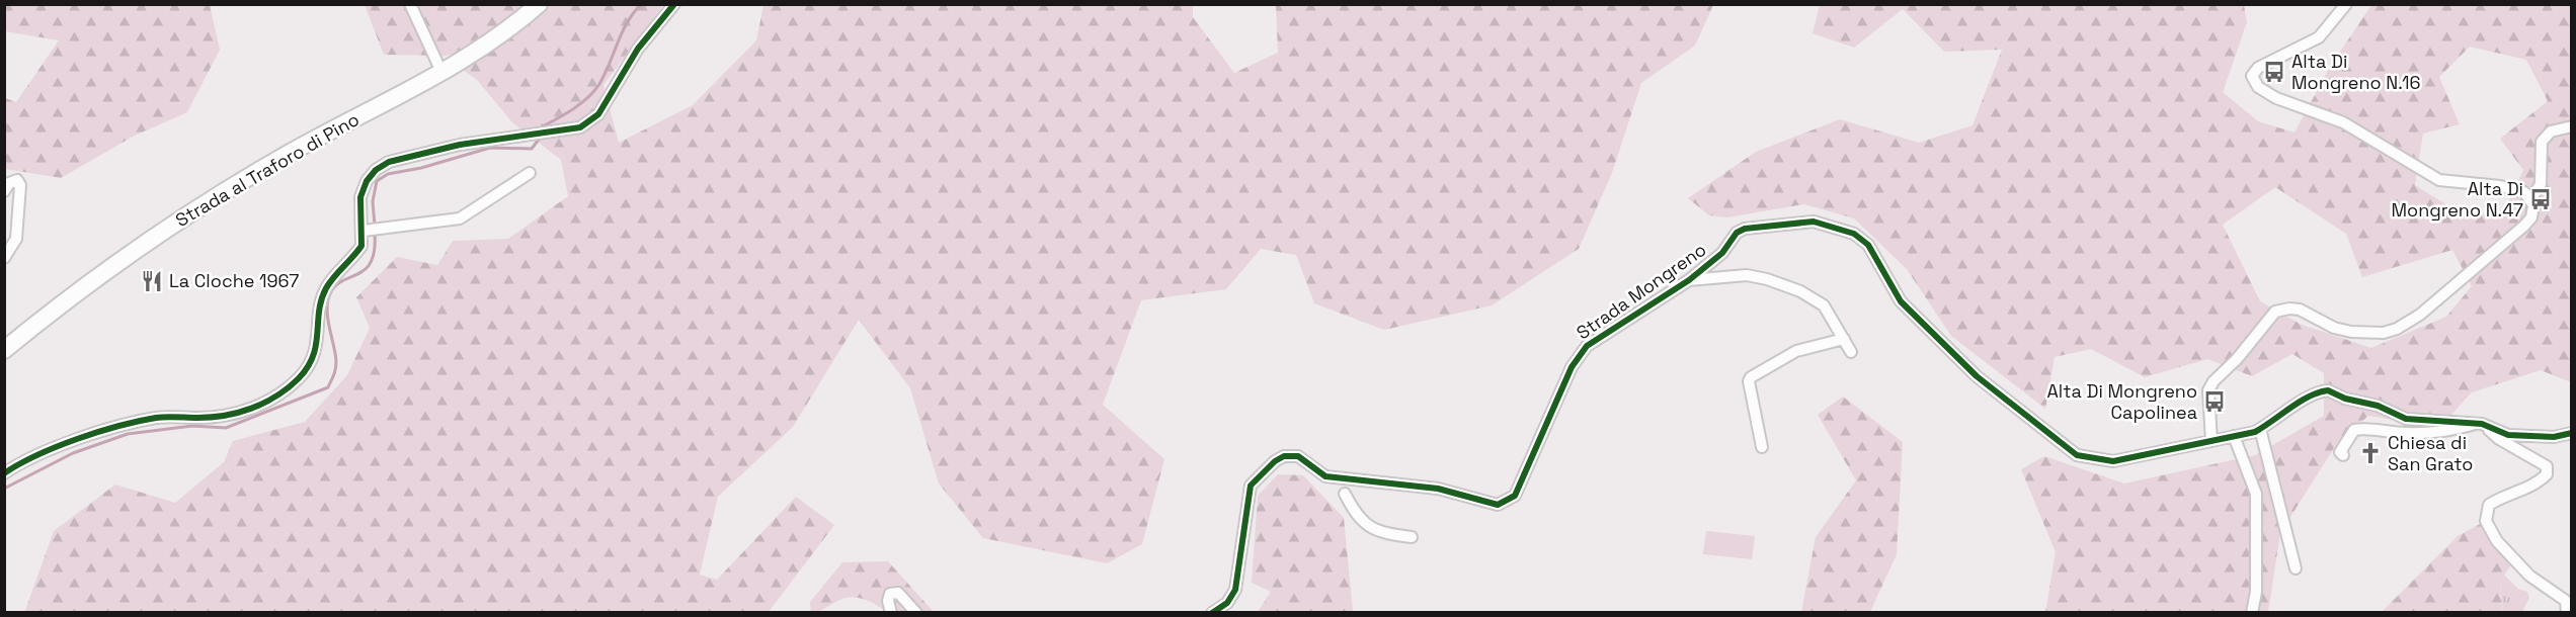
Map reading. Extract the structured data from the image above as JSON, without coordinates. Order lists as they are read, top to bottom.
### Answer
{
  "streets": {
    "main road": ["Strada al Traforo di Pino"],
    "street": ["Strada Mongreno"]
  },
  "places": {
    "bus stop": ["Alta Di Mongreno N.16", "Alta Di Mongreno N.47", "Alta Di Mongreno Capolinea"],
    "restaurant": ["La Cloche 1967"],
    "church": ["Chiesa di San Grato"]
  }
}
